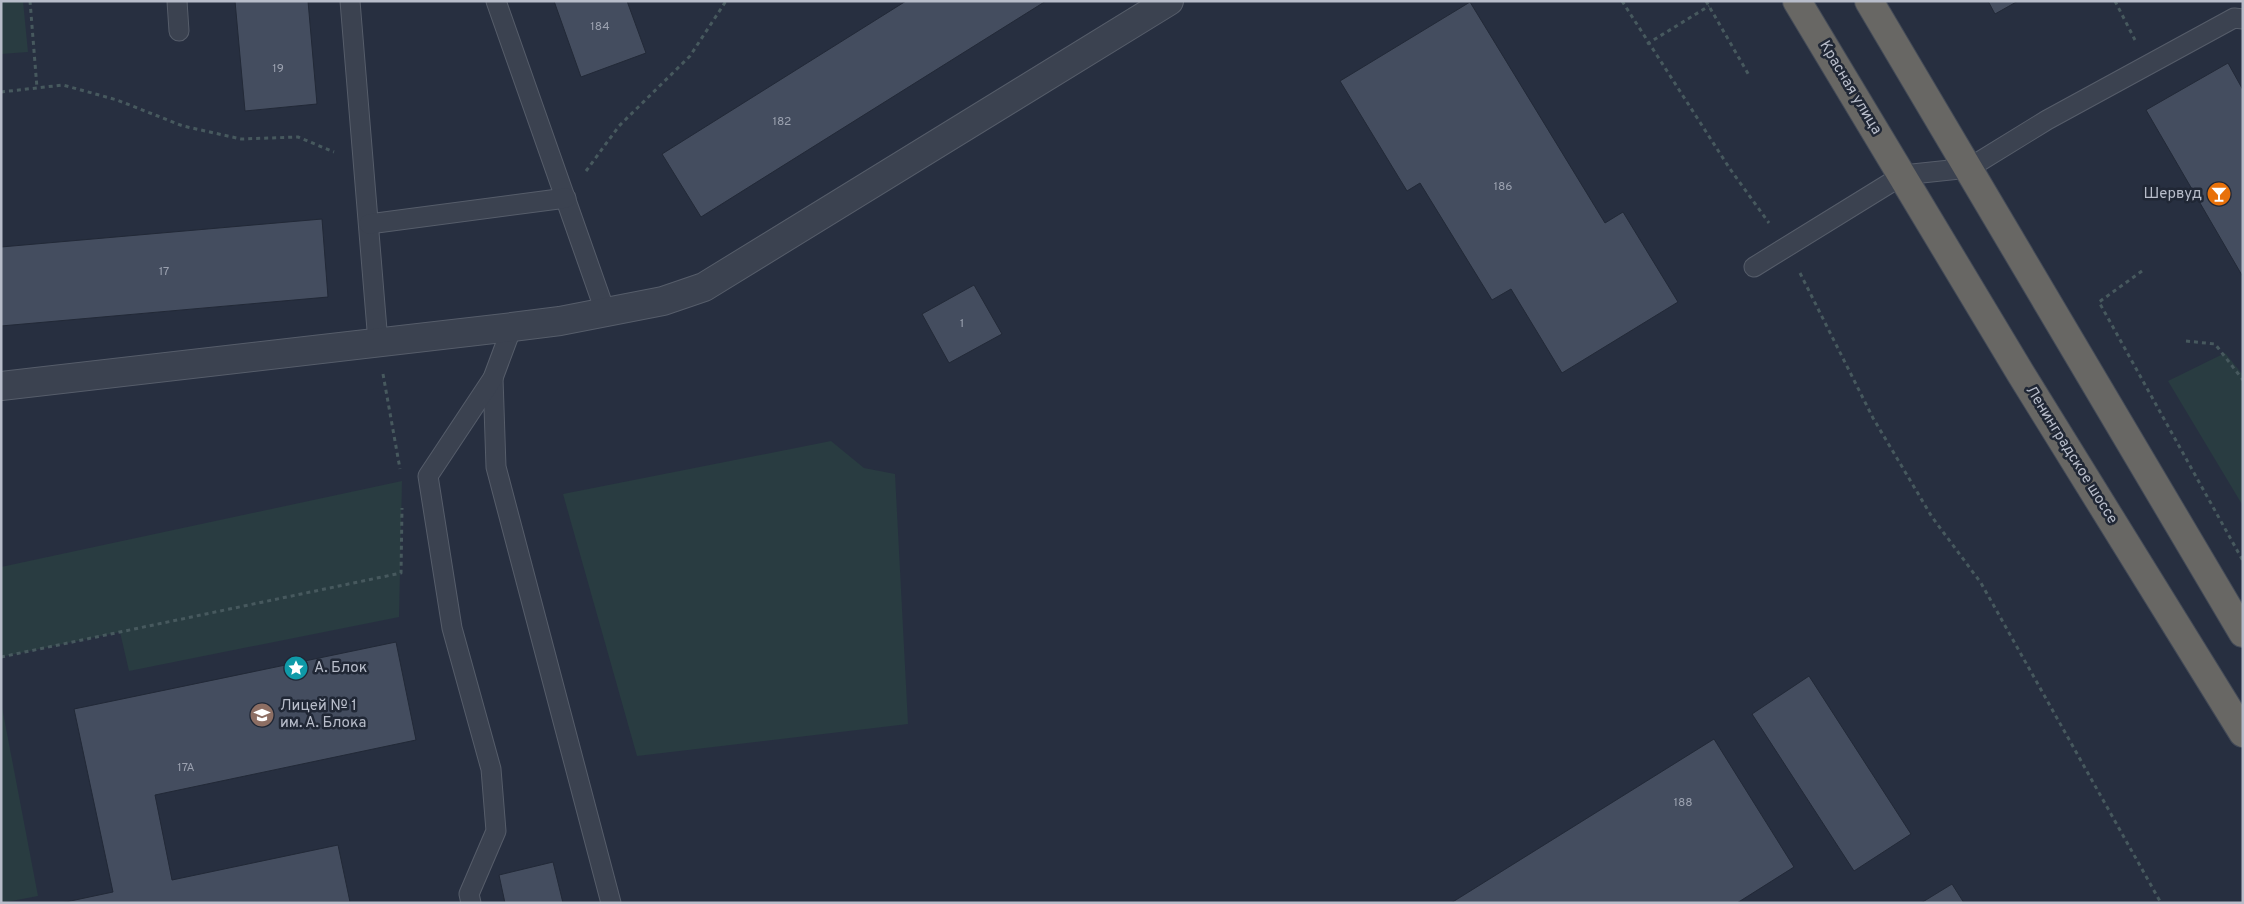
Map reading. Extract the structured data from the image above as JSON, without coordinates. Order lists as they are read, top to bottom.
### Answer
{
  "streets": {
    "highway": ["Красная улица", "Ленинградское шоссе"]
  },
  "crossings": [
    ["Красная улица", "Ленинградское шоссе"]
  ],
  "places": {
    "bar": ["Шервуд"],
    "place": ["А. Блок"],
    "school or university": ["Лицей № 1 им. А. Блока"]
  },
  "house_numbers": [
    "184",
    "19",
    "182",
    "186",
    "17",
    "1",
    "17А",
    "188"
  ]
}
